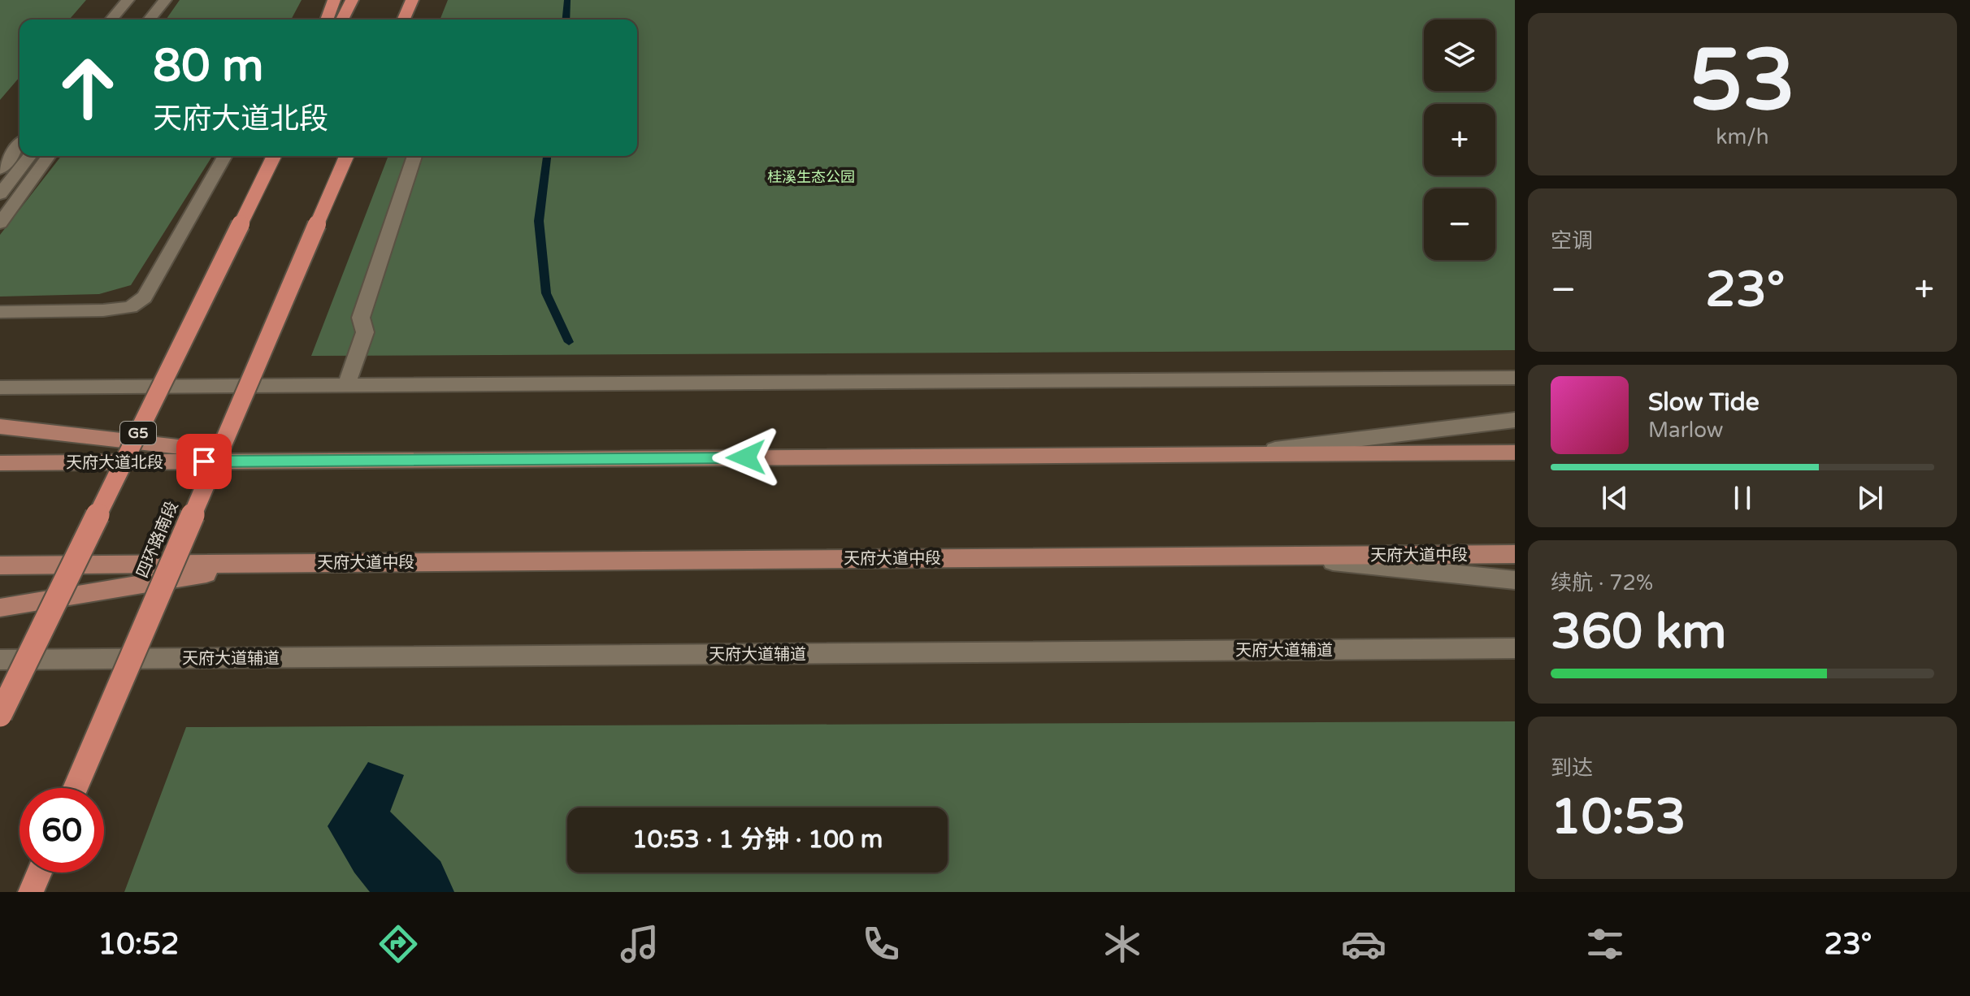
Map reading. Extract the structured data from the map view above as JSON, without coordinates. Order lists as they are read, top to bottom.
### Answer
{
  "streets": {
    "highway": ["G5", "四环路南段"],
    "main road": ["天府大道北段", "天府大道中段"],
    "street": ["天府大道辅道"]
  },
  "parks": ["桂溪生态公园"],
  "page": {
    "tile": [
      ["53", "km/h"],
      "空调",
      ["续航 · 72%", "360 km"],
      ["到达", "10:53"]
    ],
    "map_buttons": ["+", "−"],
    "turn": ["80 m", "天府大道北段"],
    "heat": ["−", "23°", "+"],
    "song": ["Slow Tide", "Marlow"],
    "limit": "60",
    "trip": "10:53 · 1 分钟 · 100 m",
    "tabs": ["10:52", "23°"]
  }
}
